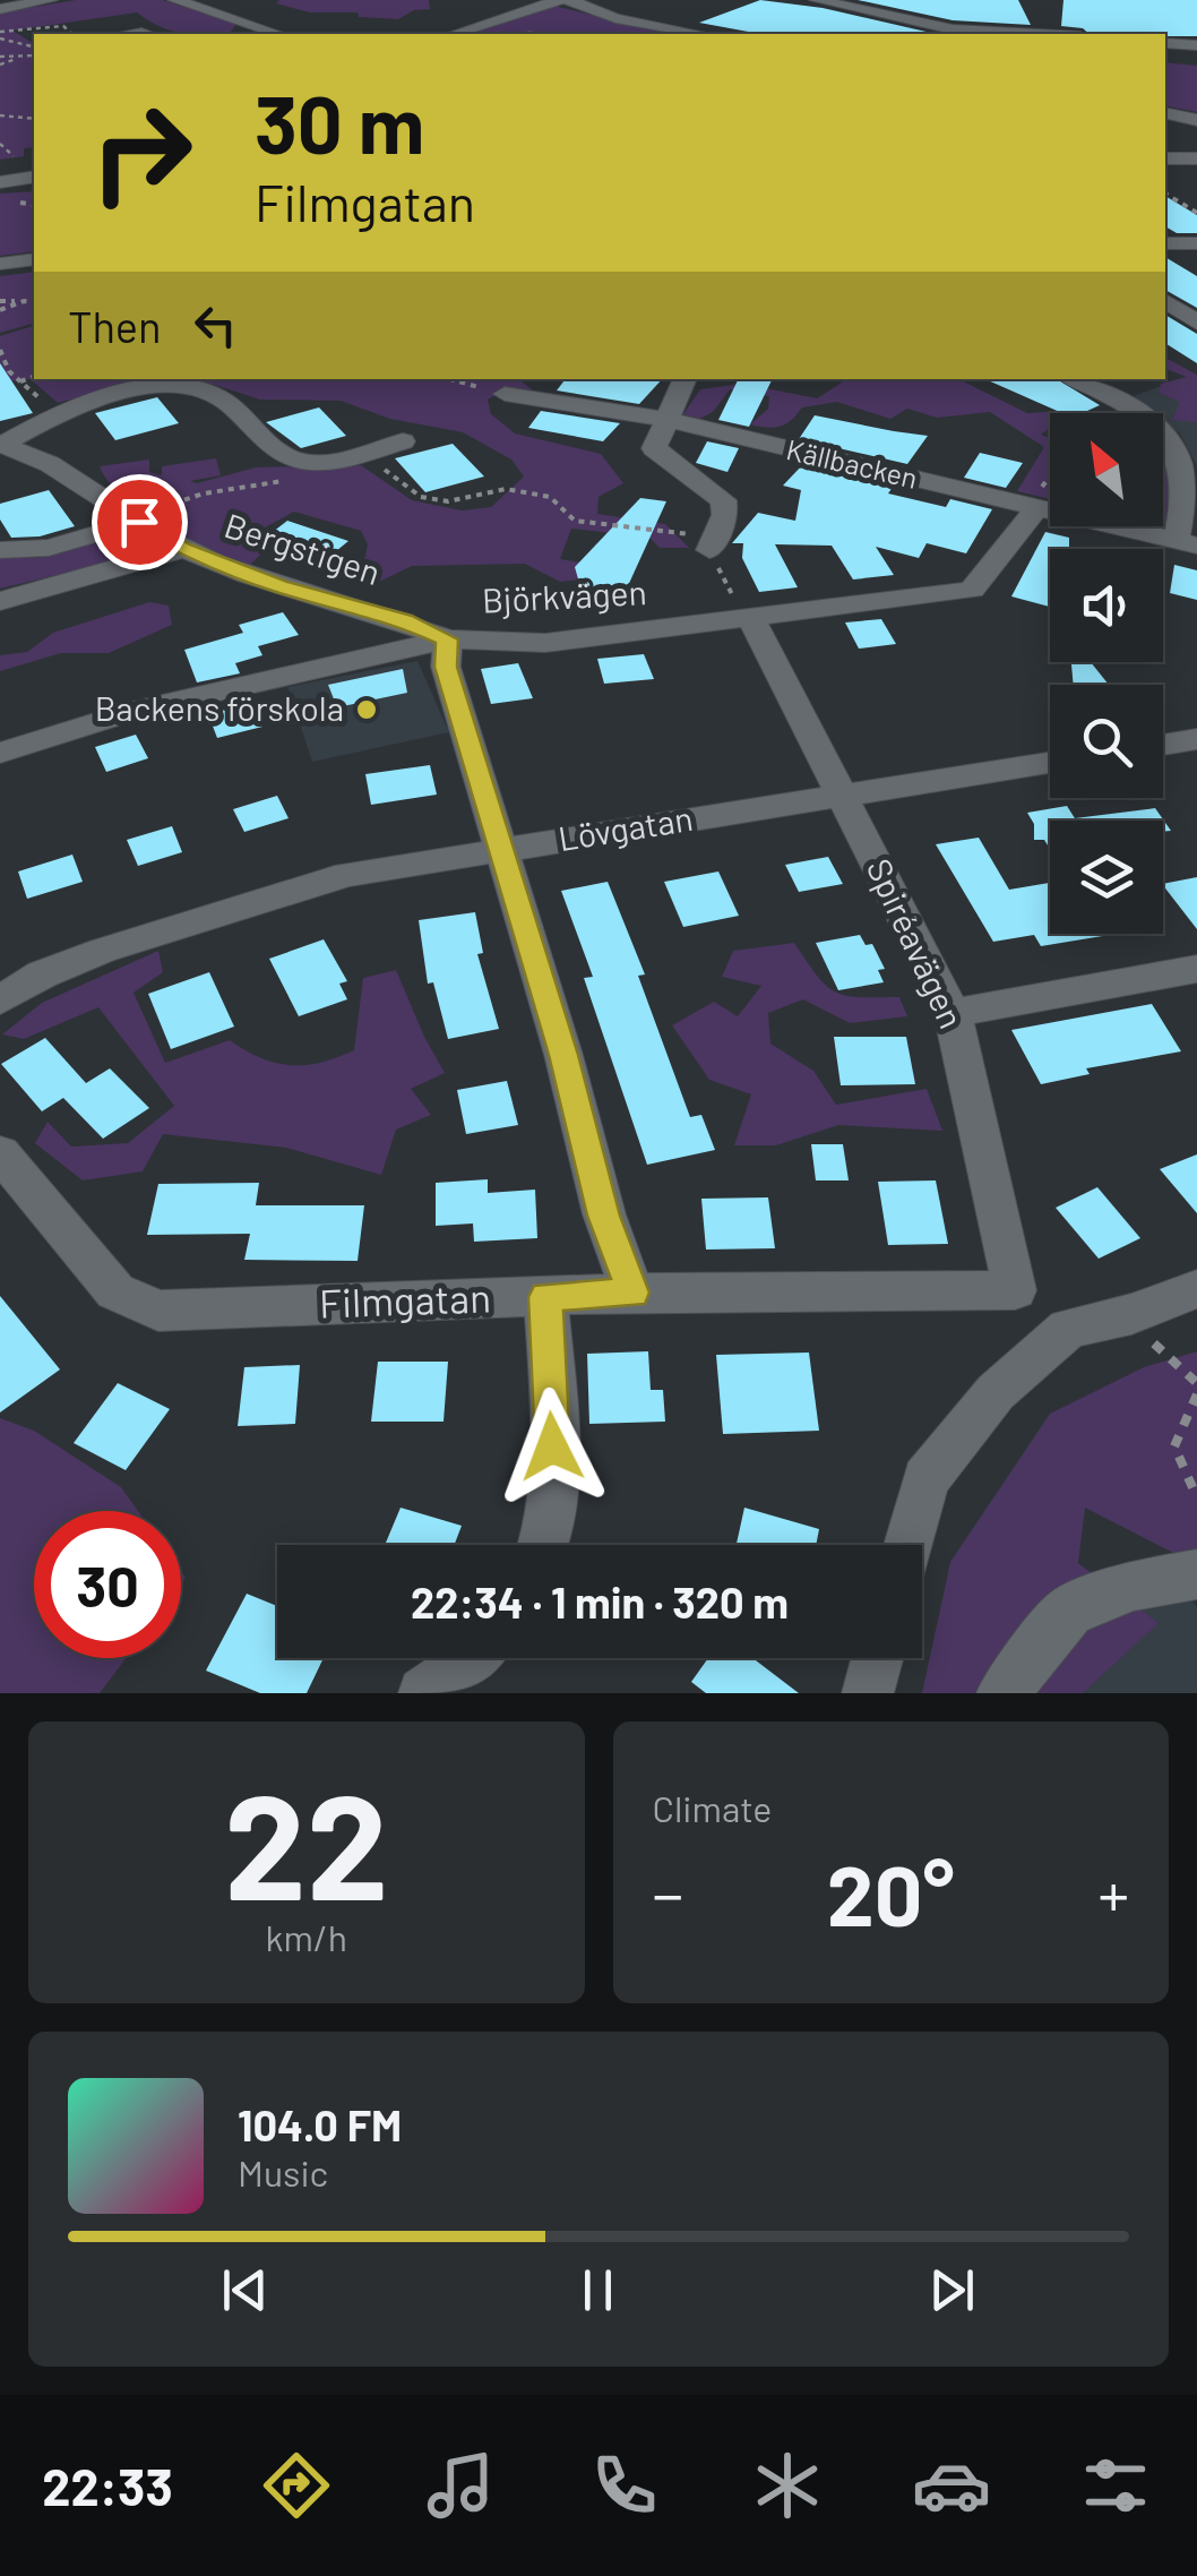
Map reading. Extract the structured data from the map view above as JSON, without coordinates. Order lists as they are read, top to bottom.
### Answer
{
  "streets": {
    "street": [
      "Källbacken",
      "Bergstigen",
      "Björkvägen",
      "Lövgatan",
      "Spiréavägen",
      "Filmgatan"
    ]
  },
  "crossings": [
    ["Källbacken", "Björkvägen"],
    ["Bergstigen", "Björkvägen"],
    ["Björkvägen", "Spiréavägen"],
    ["Lövgatan", "Spiréavägen"],
    ["Spiréavägen", "Filmgatan"]
  ],
  "places": ["Backens förskola"],
  "north": "top left",
  "page": {
    "turn": ["30 m", "Filmgatan"],
    "then": "Then",
    "limit": "30",
    "trip": "22:34 · 1 min · 320 m",
    "tile": [
      ["22", "km/h"],
      "Climate"
    ],
    "heat": ["−", "20°", "+"],
    "song": ["104.0 FM", "Music"],
    "tabs": "22:33"
  }
}
